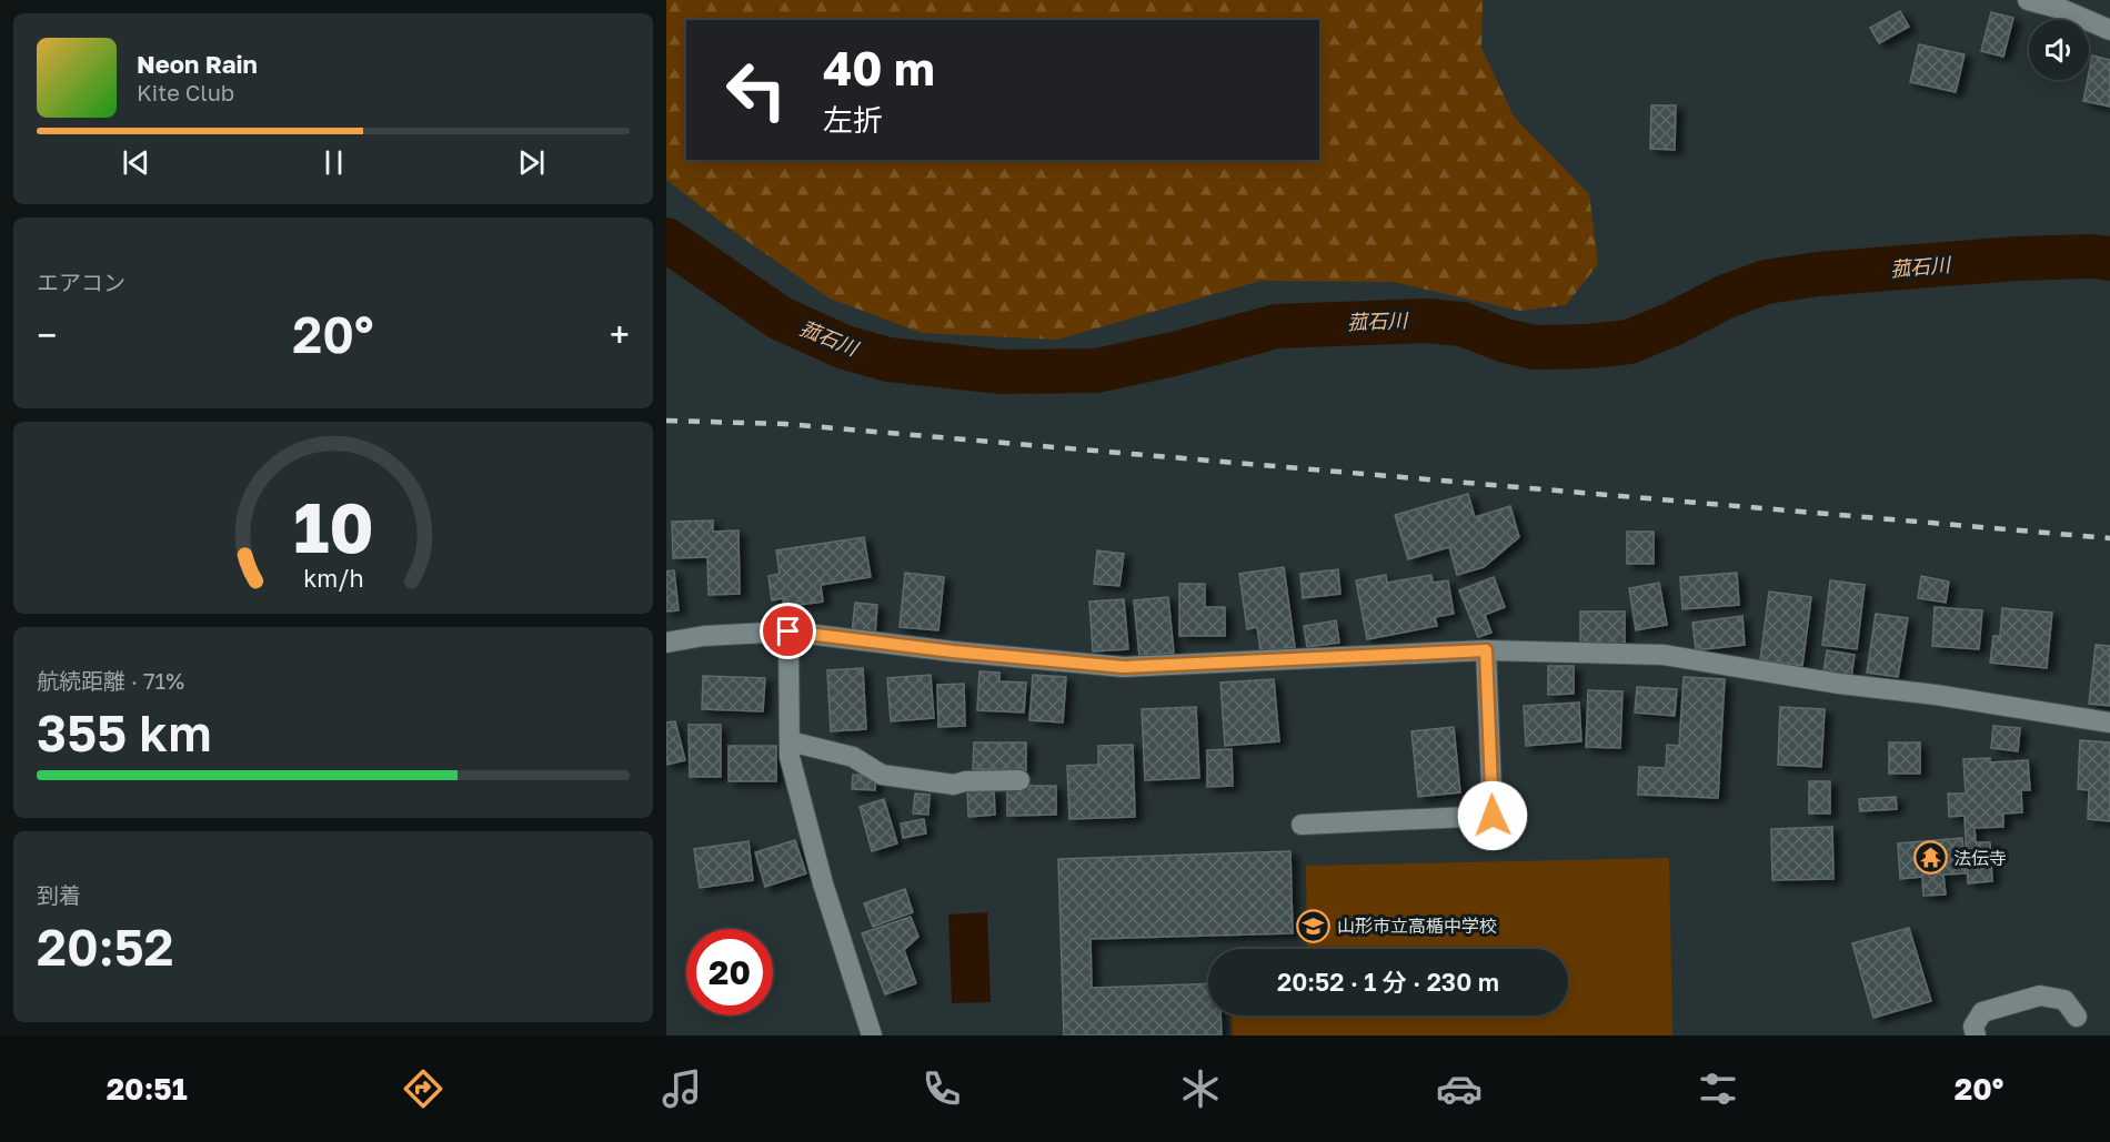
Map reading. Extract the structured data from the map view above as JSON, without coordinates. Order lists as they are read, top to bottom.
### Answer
{
  "water": ["菰石川"],
  "places": {
    "temple": ["法伝寺"],
    "school or university": ["山形市立高楯中学校"]
  },
  "page": {
    "turn": ["40 m", "左折"],
    "song": ["Neon Rain", "Kite Club"],
    "tile": [
      "エアコン",
      ["航続距離 · 71%", "355 km"],
      ["到着", "20:52"]
    ],
    "heat": ["−", "20°", "+"],
    "limit": "20",
    "trip": "20:52 · 1 分 · 230 m",
    "tabs": ["20:51", "20°"],
    "gauge": ["10", "km/h"]
  }
}
